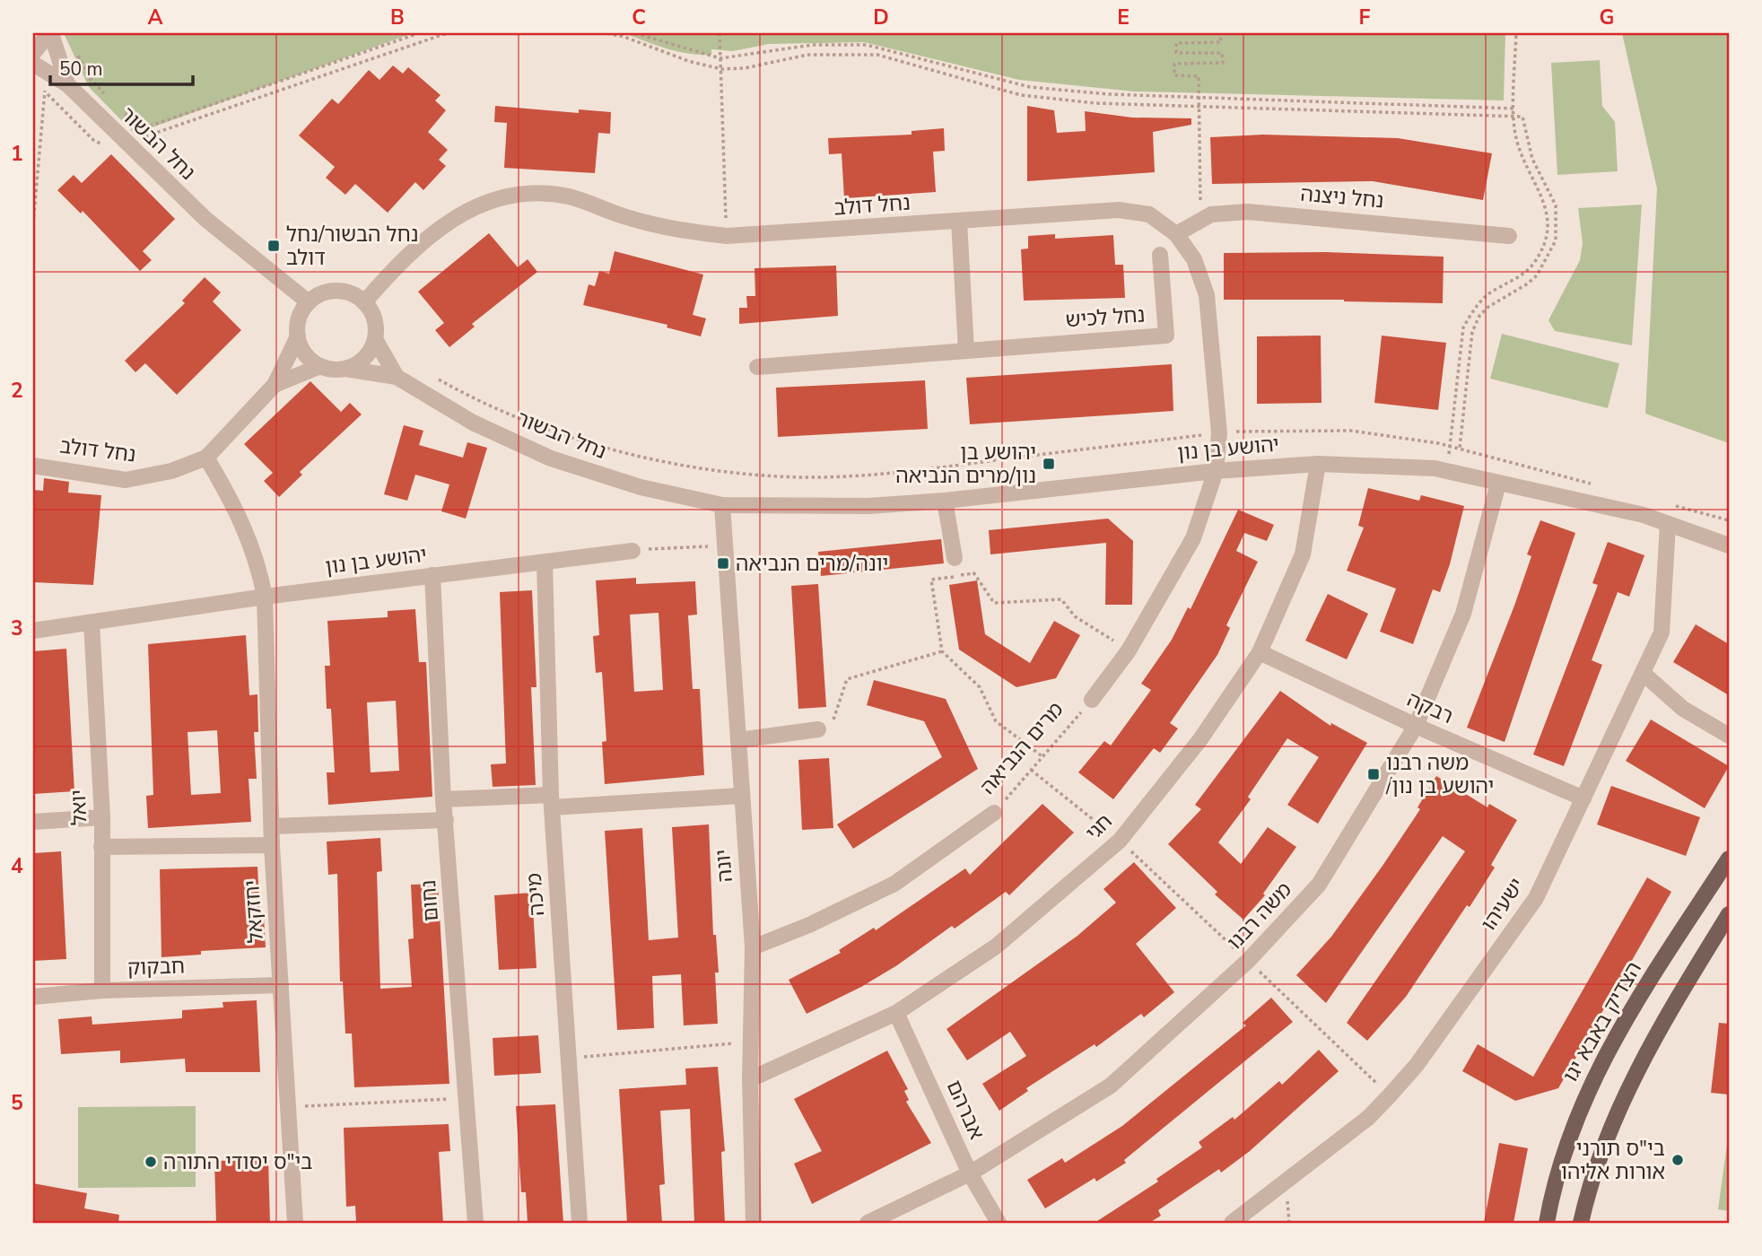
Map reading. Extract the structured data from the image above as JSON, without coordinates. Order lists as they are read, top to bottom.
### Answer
{
  "streets": {
    "main road": ["הצדיק באבא יגו"],
    "street": [
      "נחל הבשור",
      "נחל ניצנה",
      "נחל דולב",
      "נחל לכיש",
      "יהושע בן נון",
      "רבקה",
      "מרים הנביאה",
      "יואל",
      "חגי",
      "יונה",
      "מיכה",
      "נחום",
      "ישעיהו",
      "יחזקאל",
      "משה רבנו",
      "חבקוק",
      "אברהם"
    ]
  },
  "crossings": [
    ["נחל הבשור", "נחל דולב"],
    ["נחל הבשור", "יהושע בן נון"],
    ["נחל הבשור", "יונה"],
    ["נחל ניצנה", "נחל דולב"],
    ["נחל דולב", "יהושע בן נון"],
    ["נחל דולב", "מרים הנביאה"],
    ["נחל דולב", "יחזקאל"],
    ["יהושע בן נון", "מרים הנביאה"],
    ["יהושע בן נון", "יואל"],
    ["יהושע בן נון", "חגי"],
    ["יהושע בן נון", "יונה"],
    ["יהושע בן נון", "מיכה"],
    ["יהושע בן נון", "נחום"],
    ["יהושע בן נון", "ישעיהו"],
    ["יהושע בן נון", "יחזקאל"],
    ["יהושע בן נון", "משה רבנו"],
    ["רבקה", "חגי"],
    ["רבקה", "ישעיהו"],
    ["רבקה", "משה רבנו"],
    ["מרים הנביאה", "יונה"],
    ["יואל", "חבקוק"],
    ["חגי", "יונה"],
    ["חגי", "אברהם"],
    ["יחזקאל", "חבקוק"],
    ["משה רבנו", "אברהם"]
  ],
  "places": {
    "transit": [
      "נחל הבשור/נחל דולב",
      "יהושע בן נון/מרים הנביאה",
      "יונה/מרים הנביאה",
      "משה רבנו /יהושע בן נון"
    ],
    "other": ["בי\"ס תורני אורות אליהו", "בי\"ס יסודי התורה"]
  },
  "scale_bar": "50 m",
  "grid": {
    "columns": [
      "A",
      "B",
      "C",
      "D",
      "E",
      "F",
      "G"
    ],
    "rows": [
      "1",
      "2",
      "3",
      "4",
      "5"
    ]
  }
}
